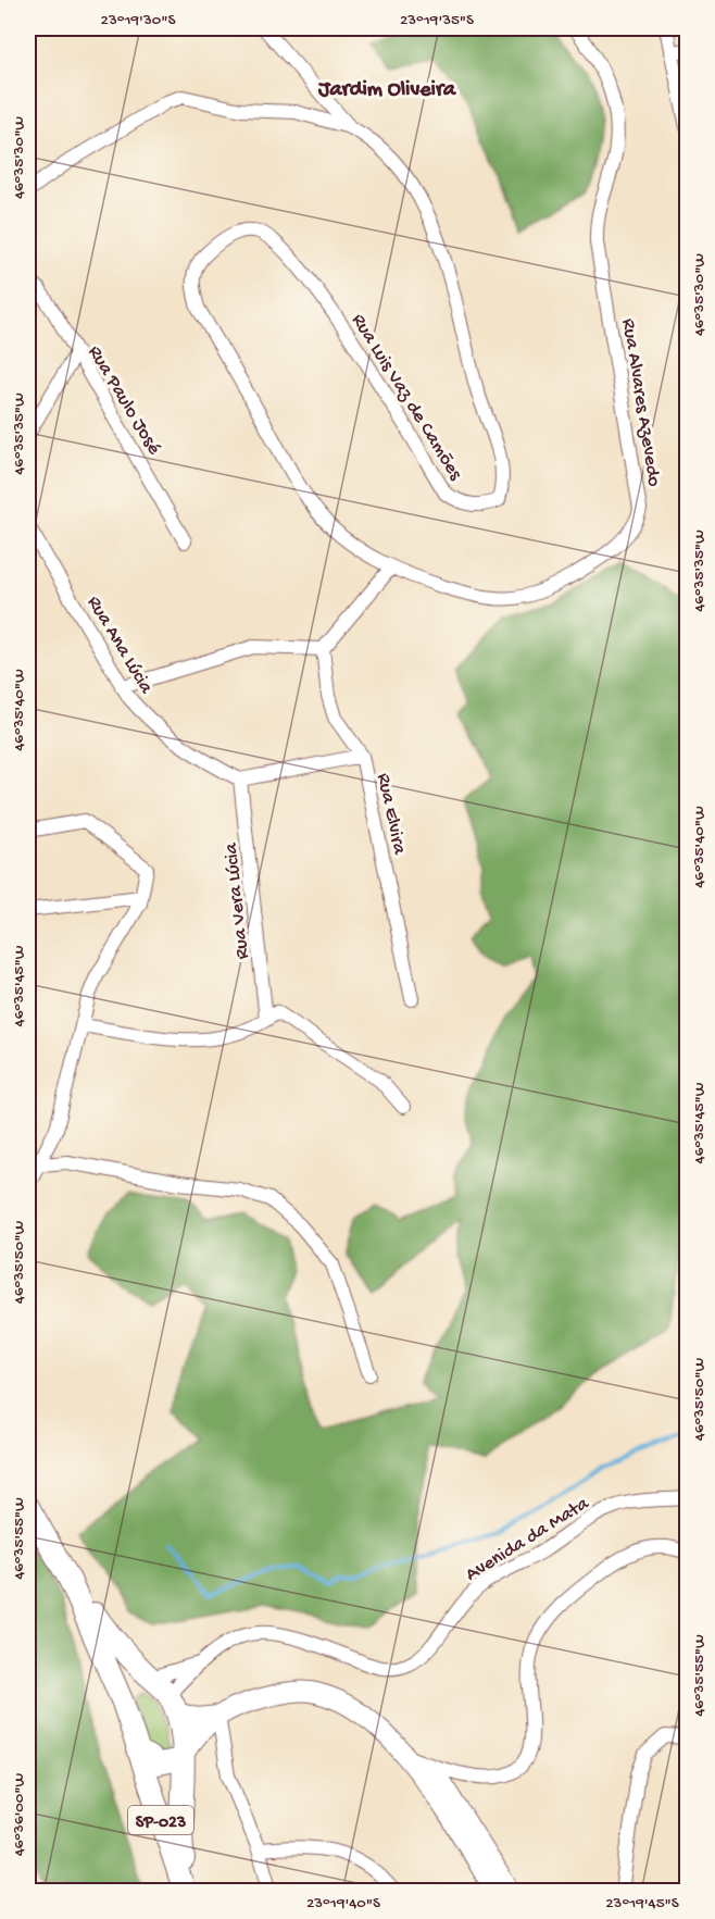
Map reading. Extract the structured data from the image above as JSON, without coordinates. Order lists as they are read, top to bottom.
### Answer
{
  "streets": {
    "main road": ["SP-023"],
    "street": [
      "Rua Luis Vaz de Camões",
      "Rua Paulo José",
      "Rua Alvares Azevedo",
      "Rua Ana Lúcia",
      "Rua Elvira",
      "Rua Vera Lúcia",
      "Avenida da Mata"
    ]
  },
  "crossings": [
    ["Rua Luis Vaz de Camões", "Rua Alvares Azevedo"],
    ["Rua Ana Lúcia", "Rua Elvira"],
    ["Rua Ana Lúcia", "Rua Vera Lúcia"],
    ["Rua Elvira", "Rua Vera Lúcia"]
  ],
  "districts": ["Jardim Oliveira"],
  "coordinates": [
    "23°19'30\"S",
    "23°19'35\"S",
    "46°35'30\"W",
    "46°35'35\"W",
    "46°35'40\"W",
    "46°35'45\"W",
    "46°35'50\"W",
    "46°35'55\"W",
    "46°36'00\"W",
    "23°19'40\"S",
    "23°19'45\"S"
  ]
}
